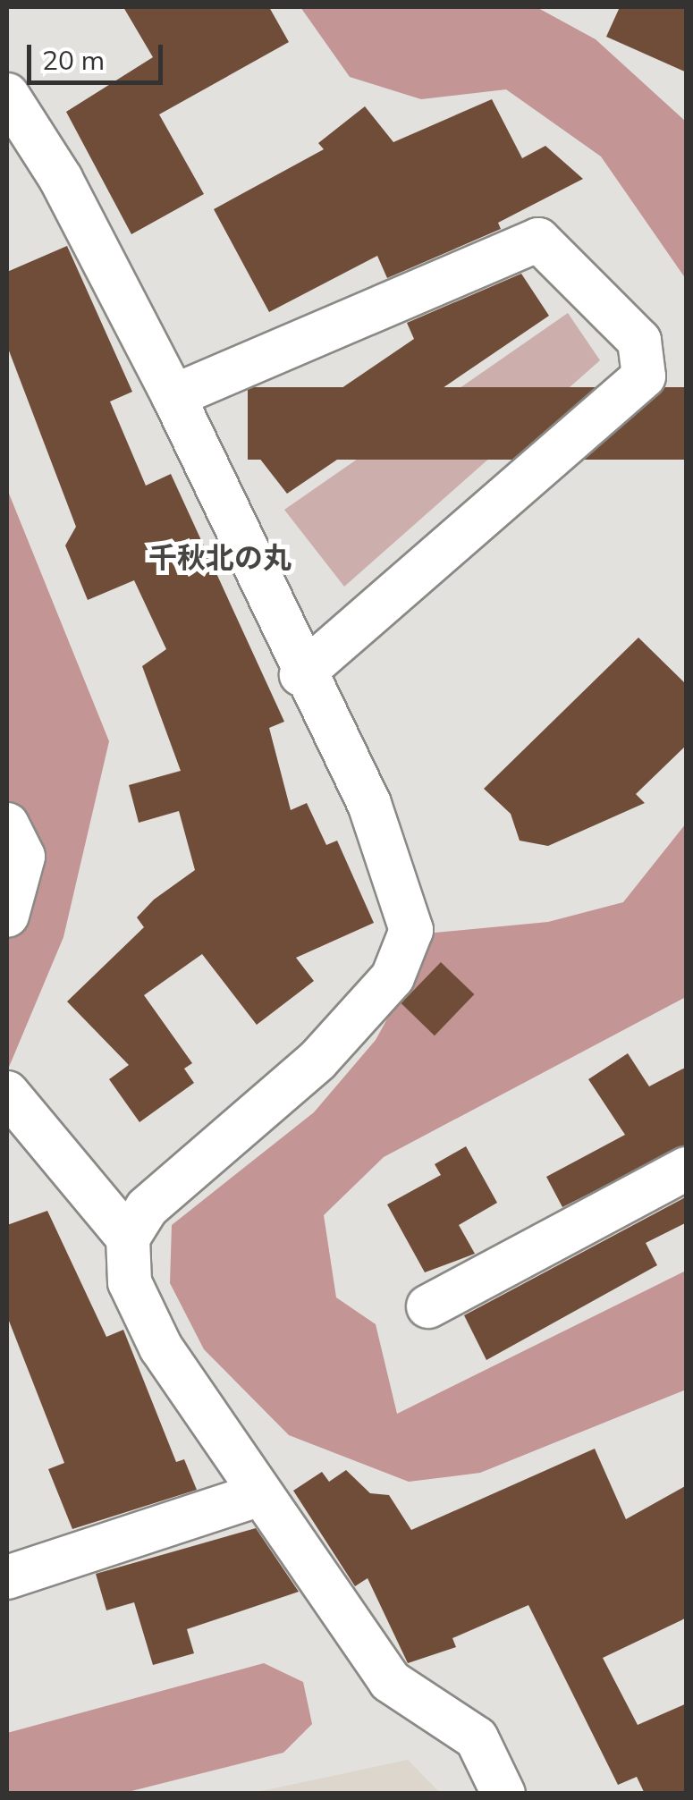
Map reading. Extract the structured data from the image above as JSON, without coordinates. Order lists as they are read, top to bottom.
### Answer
{
  "districts": ["千秋北の丸"],
  "scale_bar": "20 m"
}
